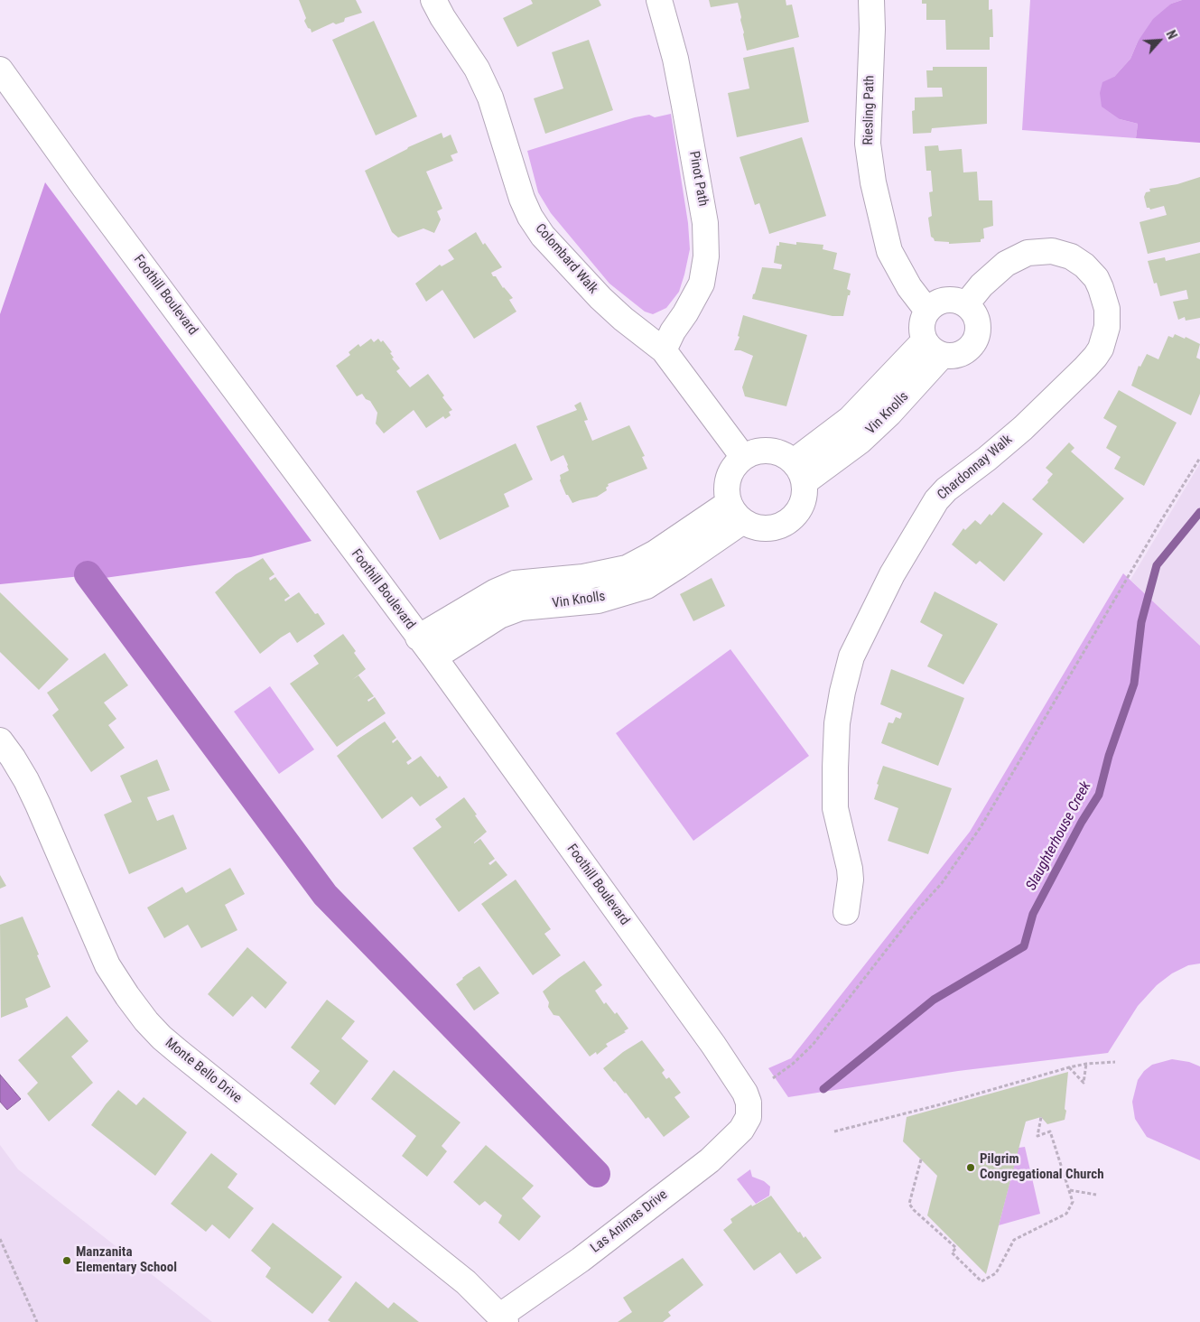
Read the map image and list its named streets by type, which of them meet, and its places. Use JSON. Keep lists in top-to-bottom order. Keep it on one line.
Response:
{"streets":{"street":["Riesling Path","Pinot Path","Colombard Walk","Foothill Boulevard","Vin Knolls","Chardonnay Walk","Monte Bello Drive","Las Animas Drive"]},"crossings":[["Riesling Path","Vin Knolls"],["Riesling Path","Chardonnay Walk"],["Pinot Path","Colombard Walk"],["Colombard Walk","Vin Knolls"],["Foothill Boulevard","Vin Knolls"],["Foothill Boulevard","Las Animas Drive"],["Vin Knolls","Chardonnay Walk"],["Monte Bello Drive","Las Animas Drive"]],"water":["Slaughterhouse Creek"],"places":["Pilgrim Congregational Church","Manzanita Elementary School"],"north":"top right"}
